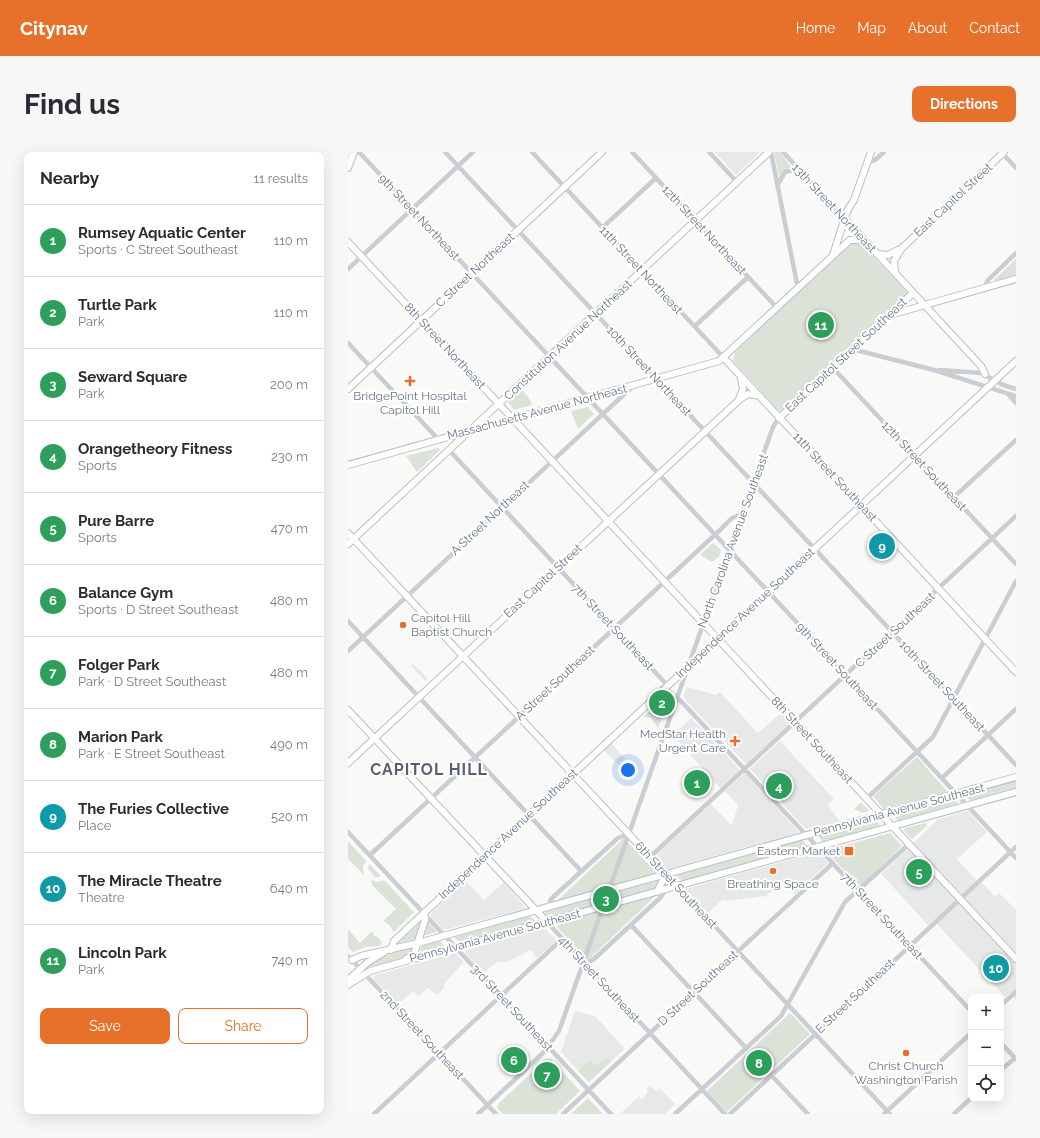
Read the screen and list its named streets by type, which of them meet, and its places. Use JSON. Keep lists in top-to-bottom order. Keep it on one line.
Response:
{"streets":{"main road":["East Capitol Street","13th Street Northeast","C Street Northeast","11th Street Northeast","Constitution Avenue Northeast","8th Street Northeast","East Capitol Street Southeast","Massachusetts Avenue Northeast","11th Street Southeast","Independence Avenue Southeast","8th Street Southeast","Pennsylvania Avenue Southeast","6th Street Southeast","4th Street Southeast"],"street":["9th Street Northeast","12th Street Northeast","10th Street Northeast","12th Street Southeast","A Street Northeast","North Carolina Avenue Southeast","7th Street Southeast","C Street Southeast","9th Street Southeast","A Street Southeast","10th Street Southeast","D Street Southeast","E Street Southeast","3rd Street Southeast","2nd Street Southeast"]},"crossings":[["East Capitol Street","9th Street Northeast"],["East Capitol Street","8th Street Northeast"],["East Capitol Street","10th Street Northeast"],["East Capitol Street","7th Street Southeast"],["East Capitol Street","9th Street Southeast"],["East Capitol Street","10th Street Southeast"],["East Capitol Street","8th Street Southeast"],["East Capitol Street","6th Street Southeast"],["East Capitol Street","4th Street Southeast"],["13th Street Northeast","East Capitol Street Southeast"],["9th Street Northeast","C Street Northeast"],["9th Street Northeast","Constitution Avenue Northeast"],["9th Street Northeast","Massachusetts Avenue Northeast"],["9th Street Northeast","A Street Northeast"],["9th Street Northeast","9th Street Southeast"],["12th Street Northeast","Constitution Avenue Northeast"],["C Street Northeast","11th Street Northeast"],["C Street Northeast","8th Street Northeast"],["C Street Northeast","10th Street Northeast"],["11th Street Northeast","Constitution Avenue Northeast"],["11th Street Northeast","Massachusetts Avenue Northeast"],["11th Street Northeast","11th Street Southeast"],["Constitution Avenue Northeast","8th Street Northeast"],["Constitution Avenue Northeast","10th Street Northeast"],["Constitution Avenue Northeast","Massachusetts Avenue Northeast"],["Constitution Avenue Northeast","7th Street Southeast"],["Constitution Avenue Northeast","6th Street Southeast"],["8th Street Northeast","Massachusetts Avenue Northeast"],["8th Street Northeast","A Street Northeast"],["8th Street Northeast","8th Street Southeast"],["East Capitol Street Southeast","12th Street Southeast"],["East Capitol Street Southeast","11th Street Southeast"],["East Capitol Street Southeast","North Carolina Avenue Southeast"],["10th Street Northeast","Massachusetts Avenue Northeast"],["10th Street Northeast","10th Street Southeast"],["Massachusetts Avenue Northeast","A Street Northeast"],["12th Street Southeast","Independence Avenue Southeast"],["12th Street Southeast","C Street Southeast"],["11th Street Southeast","North Carolina Avenue Southeast"],["11th Street Southeast","Independence Avenue Southeast"],["11th Street Southeast","C Street Southeast"],["A Street Northeast","7th Street Southeast"],["A Street Northeast","6th Street Southeast"],["North Carolina Avenue Southeast","Independence Avenue Southeast"],["North Carolina Avenue Southeast","7th Street Southeast"],["North Carolina Avenue Southeast","9th Street Southeast"],["North Carolina Avenue Southeast","A Street Southeast"],["North Carolina Avenue Southeast","10th Street Southeast"],["North Carolina Avenue Southeast","8th Street Southeast"],["North Carolina Avenue Southeast","Pennsylvania Avenue Southeast"],["North Carolina Avenue Southeast","6th Street Southeast"],["North Carolina Avenue Southeast","4th Street Southeast"],["North Carolina Avenue Southeast","3rd Street Southeast"],["Independence Avenue Southeast","7th Street Southeast"],["Independence Avenue Southeast","9th Street Southeast"],["Independence Avenue Southeast","10th Street Southeast"],["Independence Avenue Southeast","8th Street Southeast"],["Independence Avenue Southeast","Pennsylvania Avenue Southeast"],["Independence Avenue Southeast","6th Street Southeast"],["Independence Avenue Southeast","4th Street Southeast"],["Independence Avenue Southeast","3rd Street Southeast"],["Independence Avenue Southeast","2nd Street Southeast"],["7th Street Southeast","C Street Southeast"],["7th Street Southeast","A Street Southeast"],["7th Street Southeast","Pennsylvania Avenue Southeast"],["7th Street Southeast","D Street Southeast"],["7th Street Southeast","E Street Southeast"],["C Street Southeast","9th Street Southeast"],["C Street Southeast","10th Street Southeast"],["C Street Southeast","8th Street Southeast"],["C Street Southeast","6th Street Southeast"],["9th Street Southeast","A Street Southeast"],["9th Street Southeast","Pennsylvania Avenue Southeast"],["9th Street Southeast","E Street Southeast"],["A Street Southeast","8th Street Southeast"],["A Street Southeast","6th Street Southeast"],["A Street Southeast","4th Street Southeast"],["A Street Southeast","3rd Street Southeast"],["8th Street Southeast","Pennsylvania Avenue Southeast"],["8th Street Southeast","E Street Southeast"],["Pennsylvania Avenue Southeast","6th Street Southeast"],["Pennsylvania Avenue Southeast","4th Street Southeast"],["Pennsylvania Avenue Southeast","3rd Street Southeast"],["Pennsylvania Avenue Southeast","2nd Street Southeast"],["6th Street Southeast","D Street Southeast"],["6th Street Southeast","E Street Southeast"],["4th Street Southeast","D Street Southeast"],["D Street Southeast","3rd Street Southeast"]],"districts":["CAPITOL HILL"],"places":{"health":["BridgePoint Hospital Capitol Hill","MedStar Health Urgent Care"],"other":["Capitol Hill Baptist Church","Breathing Space","Christ Church Washington Parish"],"transit":["Eastern Market"]},"page":{"header":"Citynav","nav":["Home","Map","About","Contact"],"buttons":["Directions",["Save","Share"]],"title":"Find us","heading":["Nearby","11 results"],"list":[{"mark":"1","name":"Rumsey Aquatic Center","note":"Sports · C Street Southeast","value":"110 m"},{"mark":"2","name":"Turtle Park","note":"Park","value":"110 m"},{"mark":"3","name":"Seward Square","note":"Park","value":"200 m"},{"mark":"4","name":"Orangetheory Fitness","note":"Sports","value":"230 m"},{"mark":"5","name":"Pure Barre","note":"Sports","value":"470 m"},{"mark":"6","name":"Balance Gym","note":"Sports · D Street Southeast","value":"480 m"},{"mark":"7","name":"Folger Park","note":"Park · D Street Southeast","value":"480 m"},{"mark":"8","name":"Marion Park","note":"Park · E Street Southeast","value":"490 m"},{"mark":"9","name":"The Furies Collective","note":"Place","value":"520 m"},{"mark":"10","name":"The Miracle Theatre","note":"Theatre","value":"640 m"},{"mark":"11","name":"Lincoln Park","note":"Park","value":"740 m"}],"pins":["11","9","2","1","4","5","3","10","6","8","7"],"map_buttons":["+","−"]}}
